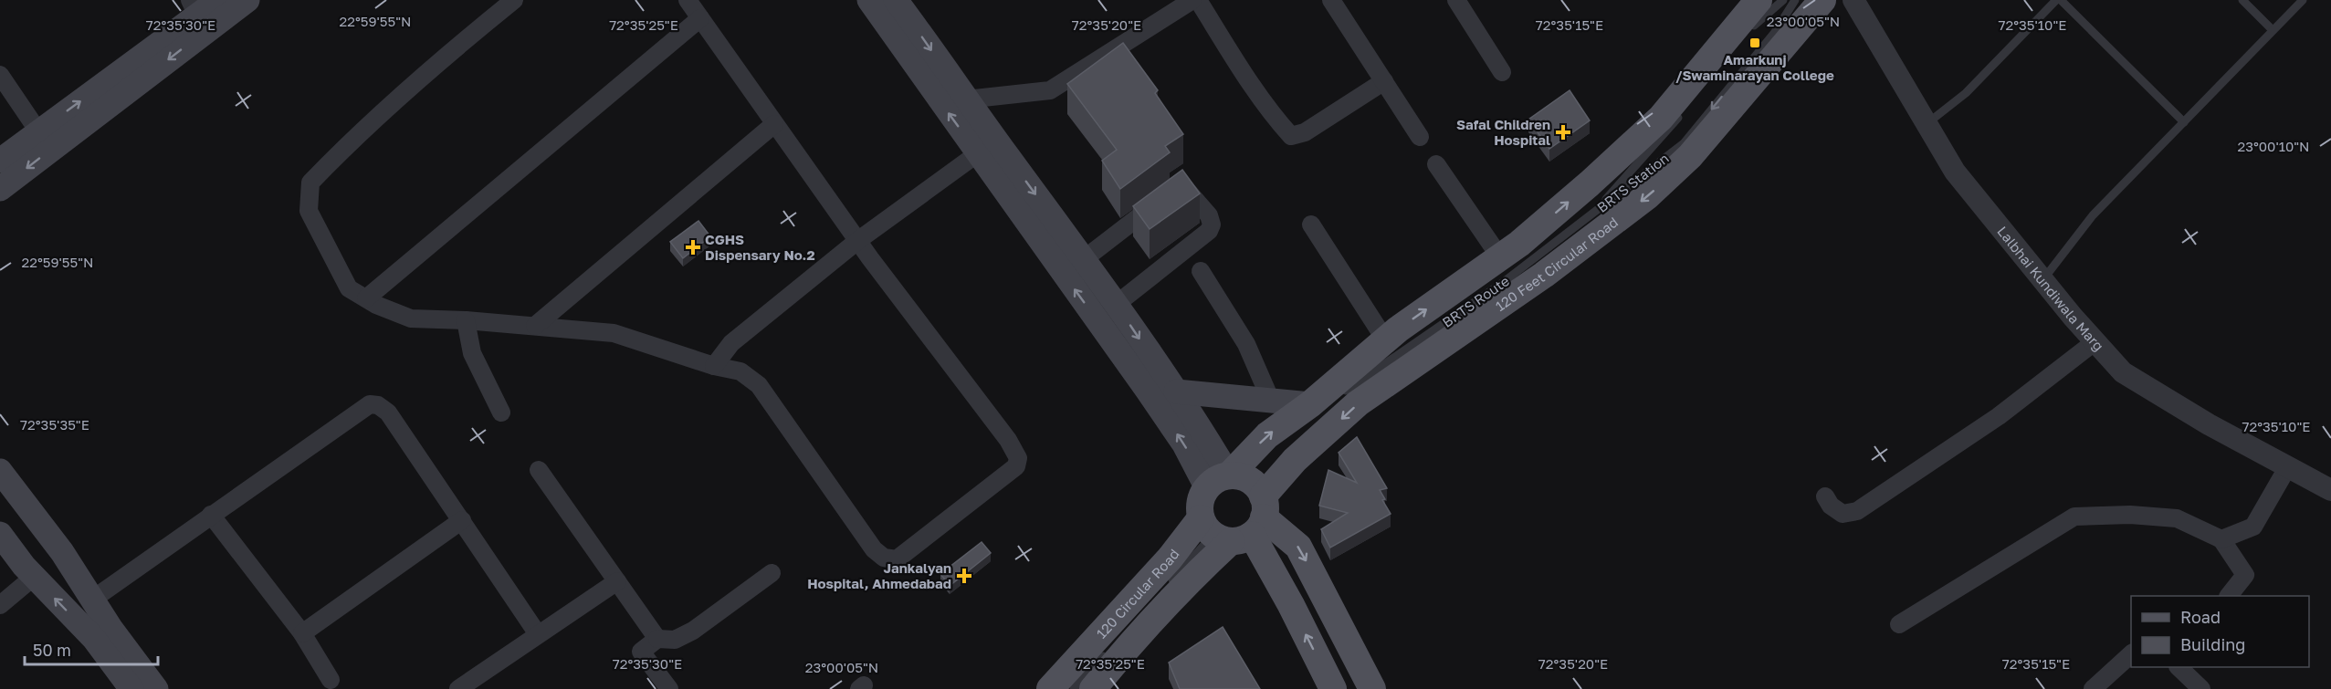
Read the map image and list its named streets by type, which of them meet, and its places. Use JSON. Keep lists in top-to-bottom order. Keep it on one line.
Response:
{"streets":{"main road":["120 Feet Circular Road","120 Circular Road"],"street":["Lalbhai Kundiwala Marg"],"lane":["BRTS Station","BRTS Route"]},"crossings":[["BRTS Station","BRTS Route"],["120 Feet Circular Road","120 Circular Road"]],"places":{"transit":["Amarkunj /Swaminarayan College"],"health":["Safal Children Hospital","CGHS Dispensary No.2","Jankalyan Hospital, Ahmedabad"]},"legend":["Road","Building"],"scale_bar":"50 m","coordinates":["23°00'05\"N","22°59'55\"N","72°35'20\"E","72°35'10\"E","72°35'30\"E","72°35'25\"E","72°35'15\"E","23°00'10\"N","72°35'35\"E"]}
